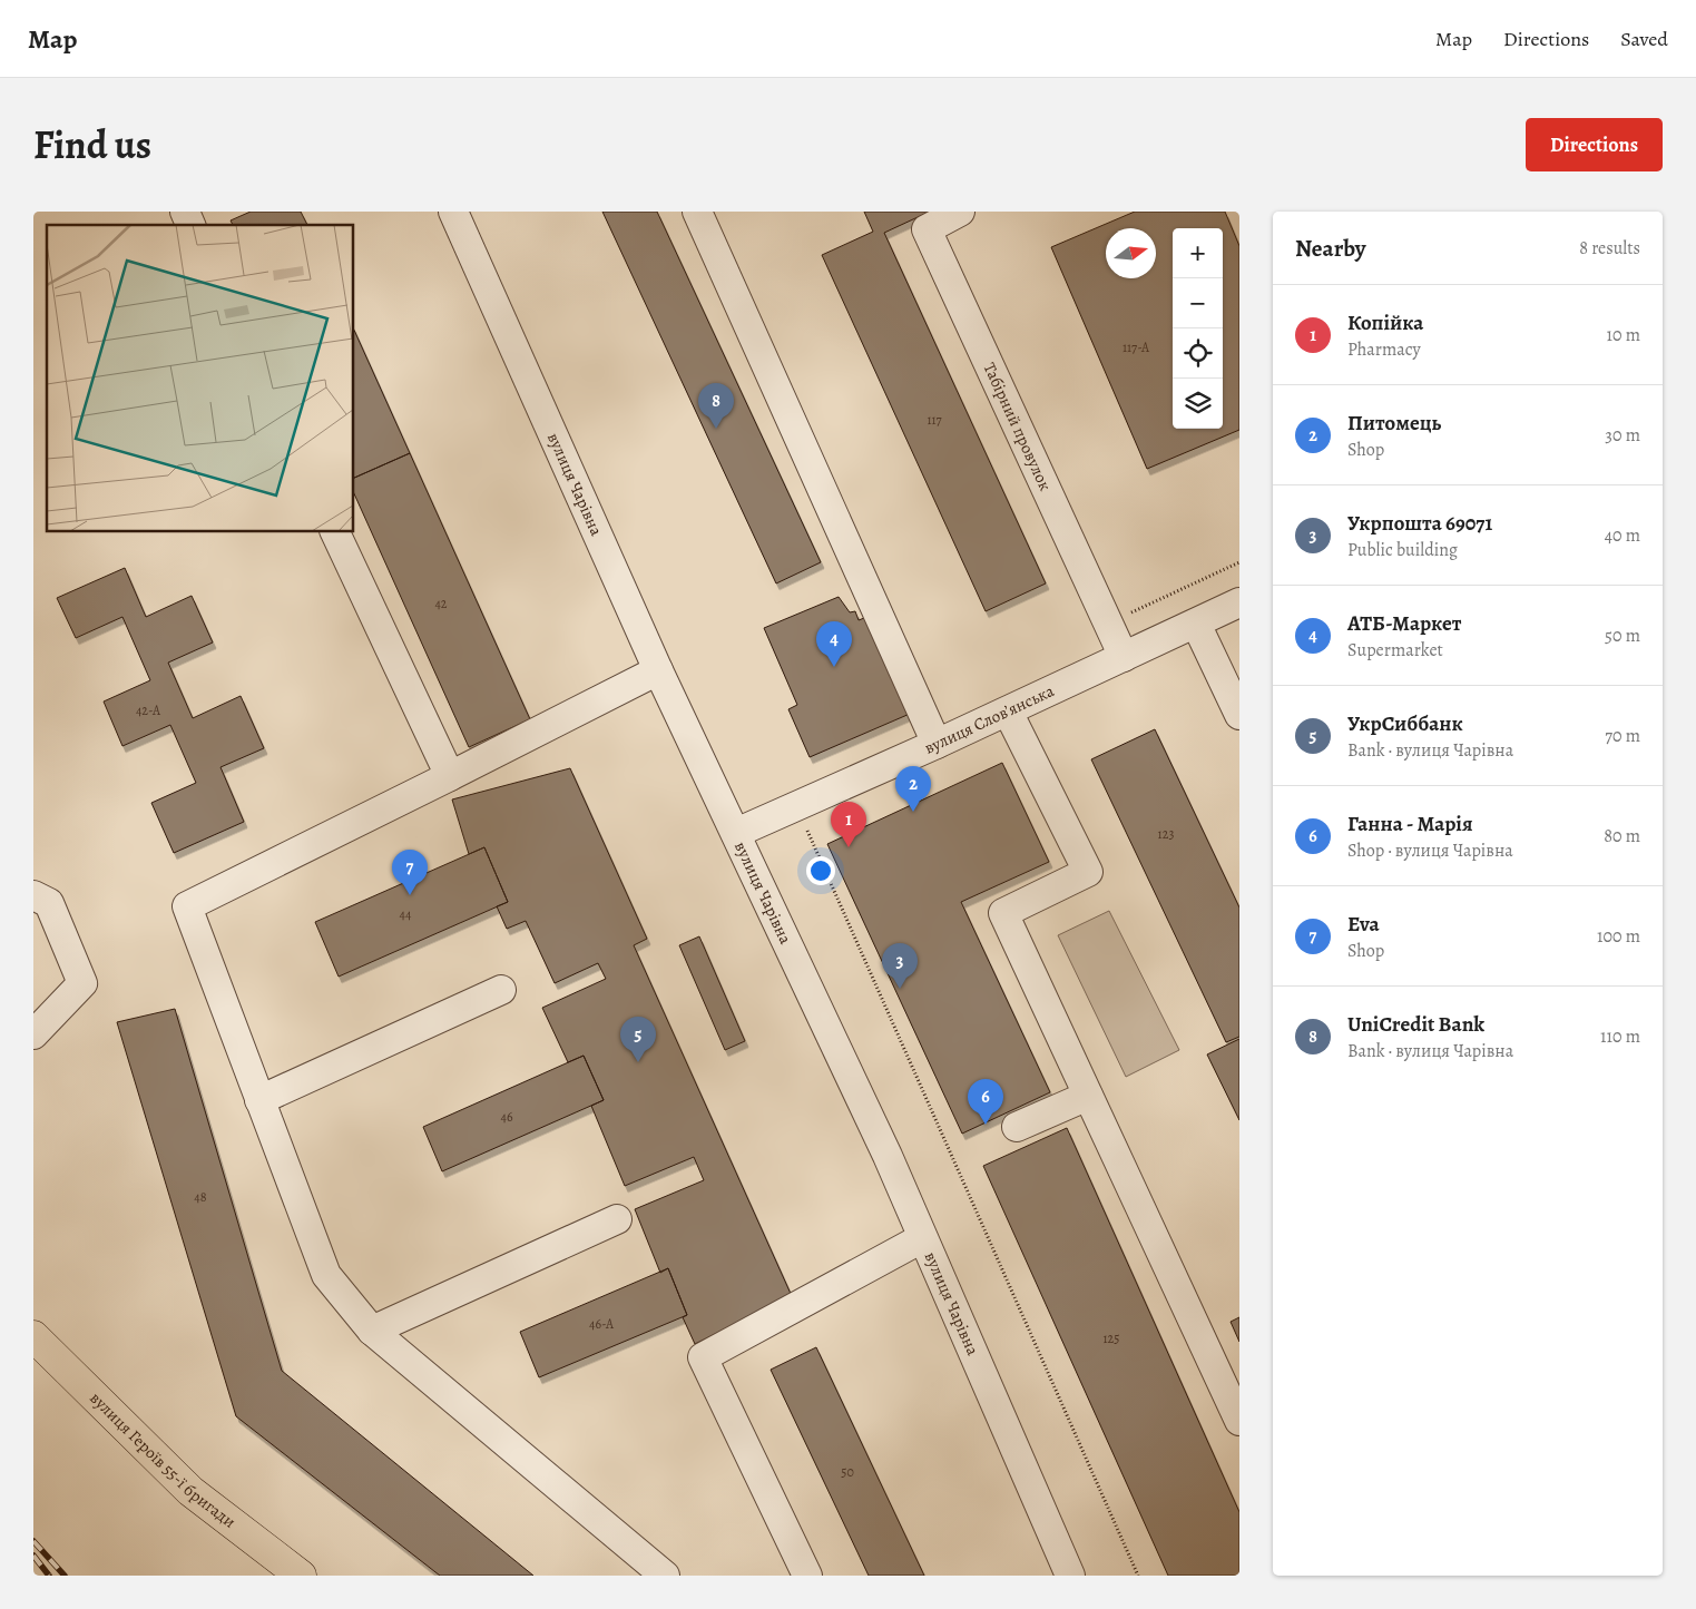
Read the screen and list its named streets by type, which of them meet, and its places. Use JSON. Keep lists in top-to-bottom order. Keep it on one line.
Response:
{"streets":{"main road":["вулиця Героїв 55-ї бригади"],"street":["Табірний провулок","вулиця Чарівна","вулиця Слов’янська"]},"crossings":[["Табірний провулок","вулиця Слов’янська"],["вулиця Чарівна","вулиця Слов’янська"]],"house_numbers":["117-А","117","42","42-А","123","44","46","48","46-А","125","50"],"north":"right","page":{"header":"Map","nav":["Map","Directions","Saved"],"title":"Find us","buttons":"Directions","heading":["Nearby","8 results"],"map_buttons":["+","−"],"list":[{"mark":"1","name":"Копійка","note":"Pharmacy","value":"10 m"},{"mark":"2","name":"Питомець","note":"Shop","value":"30 m"},{"mark":"3","name":"Укрпошта 69071","note":"Public building","value":"40 m"},{"mark":"4","name":"АТБ-Маркет","note":"Supermarket","value":"50 m"},{"mark":"5","name":"УкрСиббанк","note":"Bank · вулиця Чарівна","value":"70 m"},{"mark":"6","name":"Ганна - Марія","note":"Shop · вулиця Чарівна","value":"80 m"},{"mark":"7","name":"Eva","note":"Shop","value":"100 m"},{"mark":"8","name":"UniCredit Bank","note":"Bank · вулиця Чарівна","value":"110 m"}],"pins":["8","4","2","1","7","3","5","6"]}}
